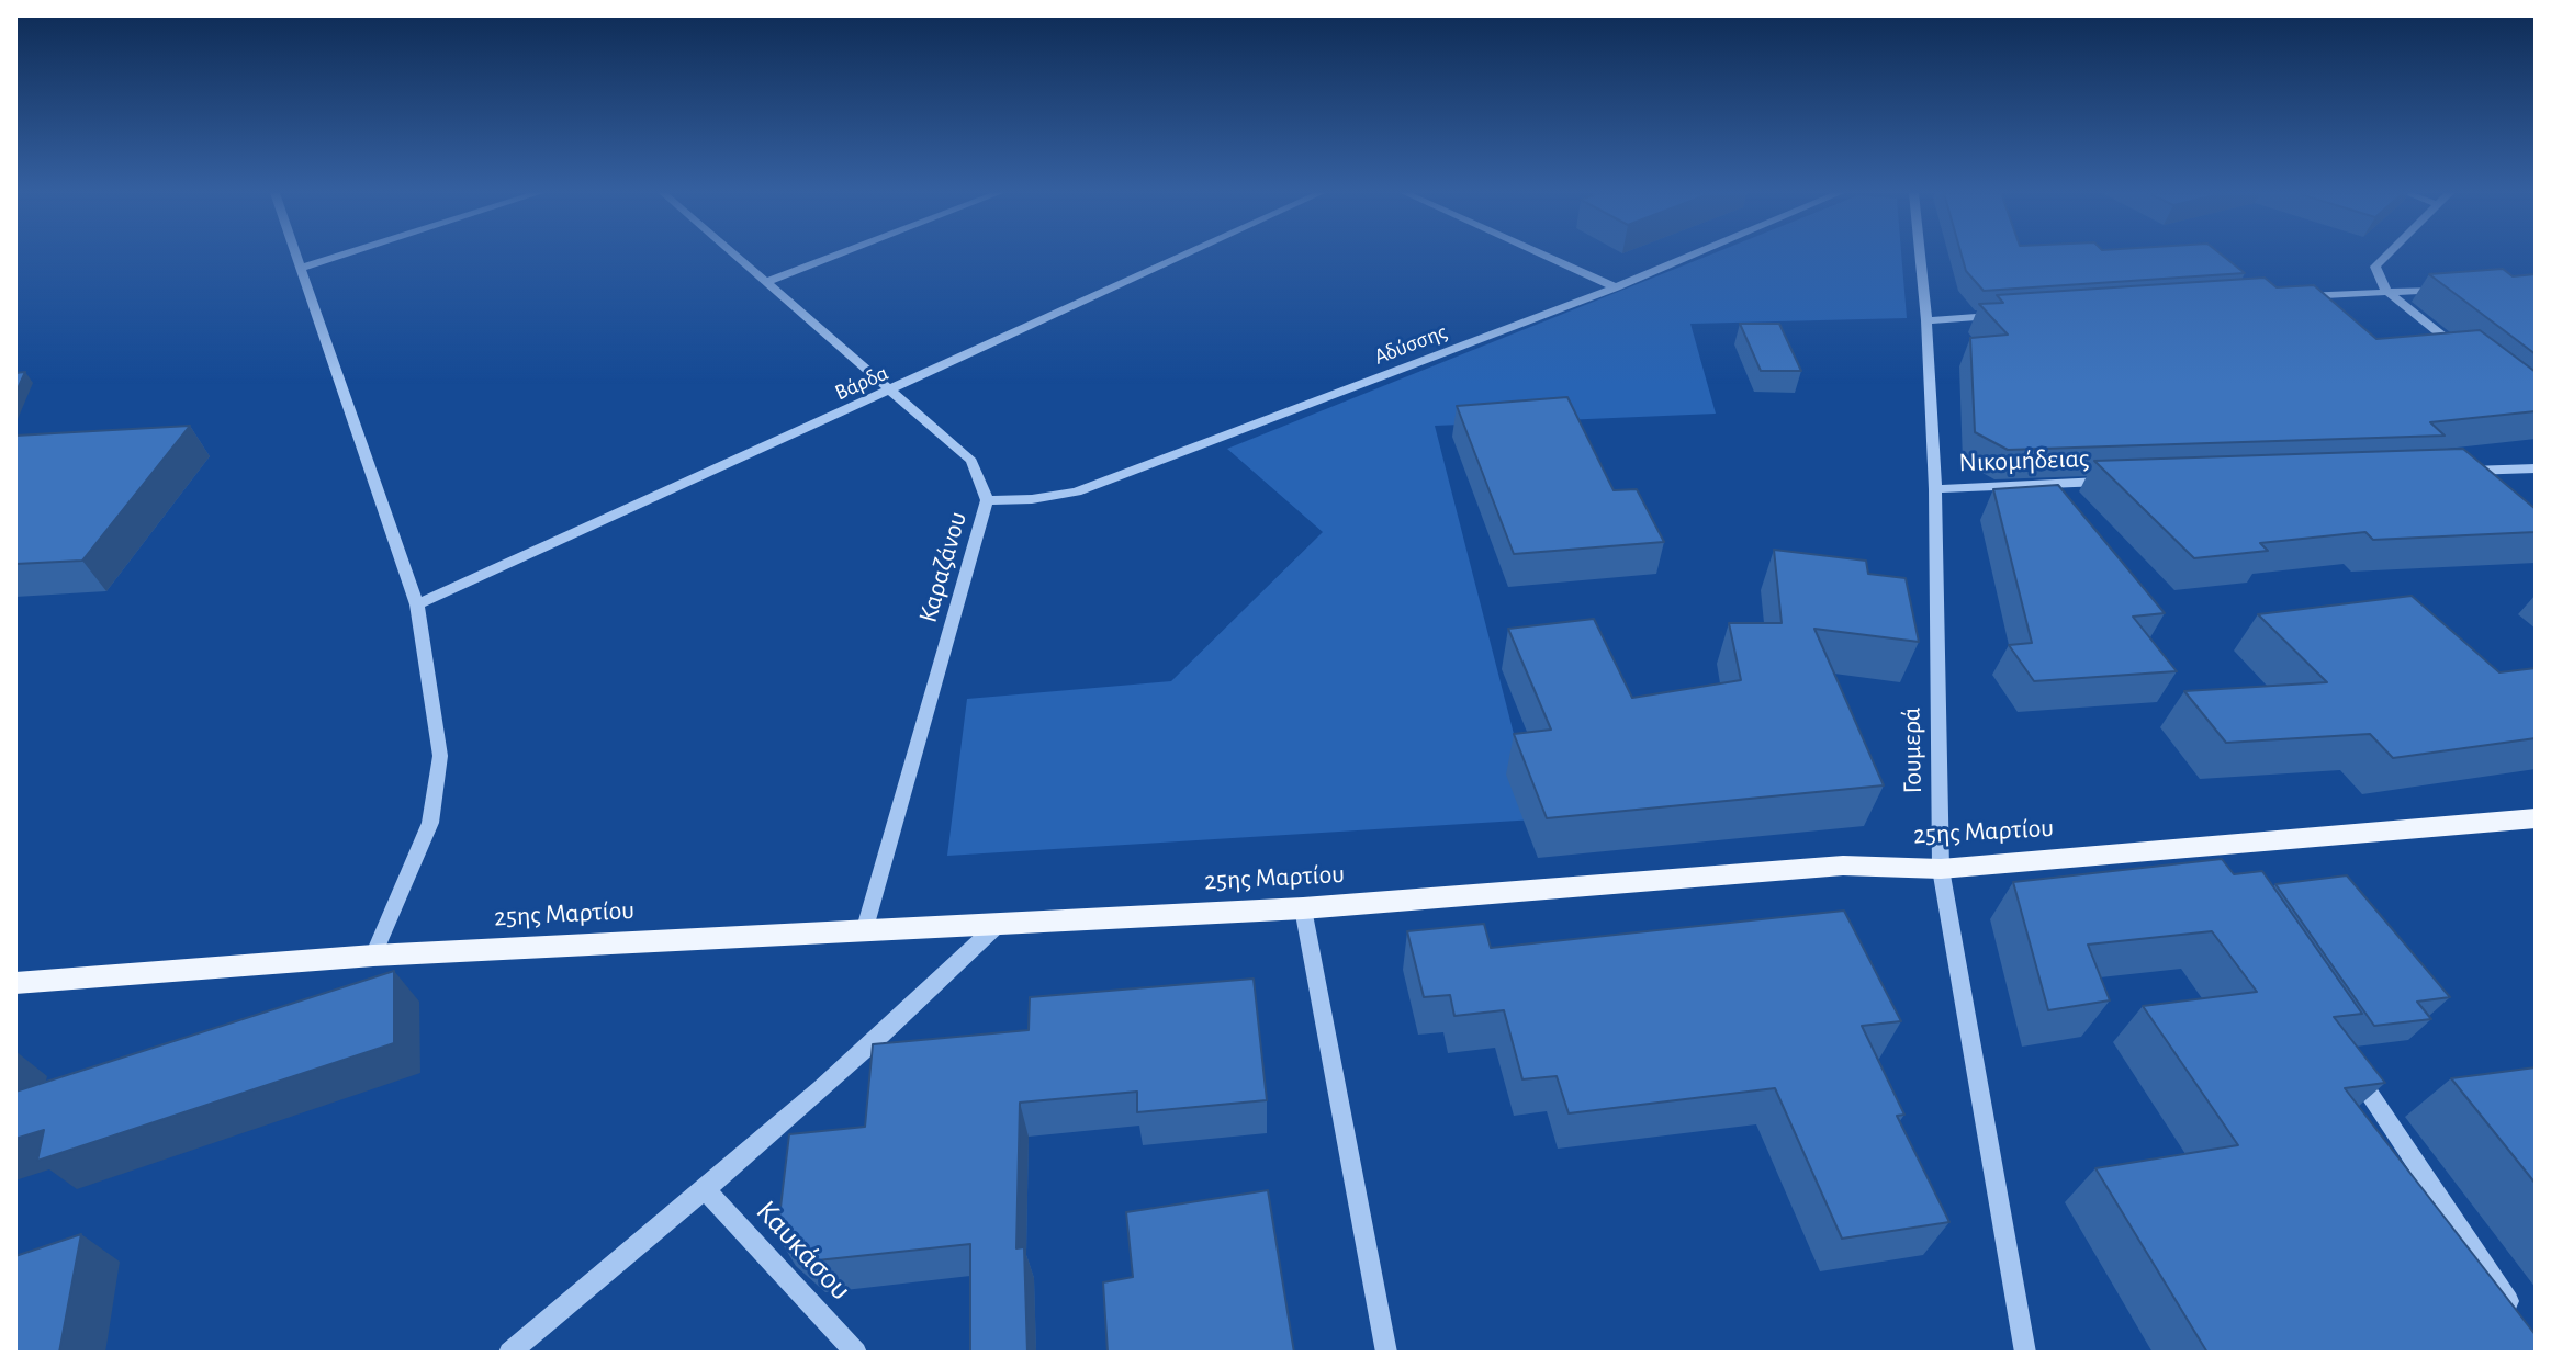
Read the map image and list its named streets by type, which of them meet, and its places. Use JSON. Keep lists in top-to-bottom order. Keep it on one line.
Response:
{"streets":{"main road":["25ης Μαρτίου"],"street":["Αδύσσης","Βάρδα","Νικομήδειας","Καραζάνου","Γουμερά","Καυκάσου"]},"crossings":[["Αδύσσης","Καραζάνου"],["Βάρδα","Καραζάνου"],["Νικομήδειας","Γουμερά"],["Καραζάνου","25ης Μαρτίου"],["Γουμερά","25ης Μαρτίου"]]}
